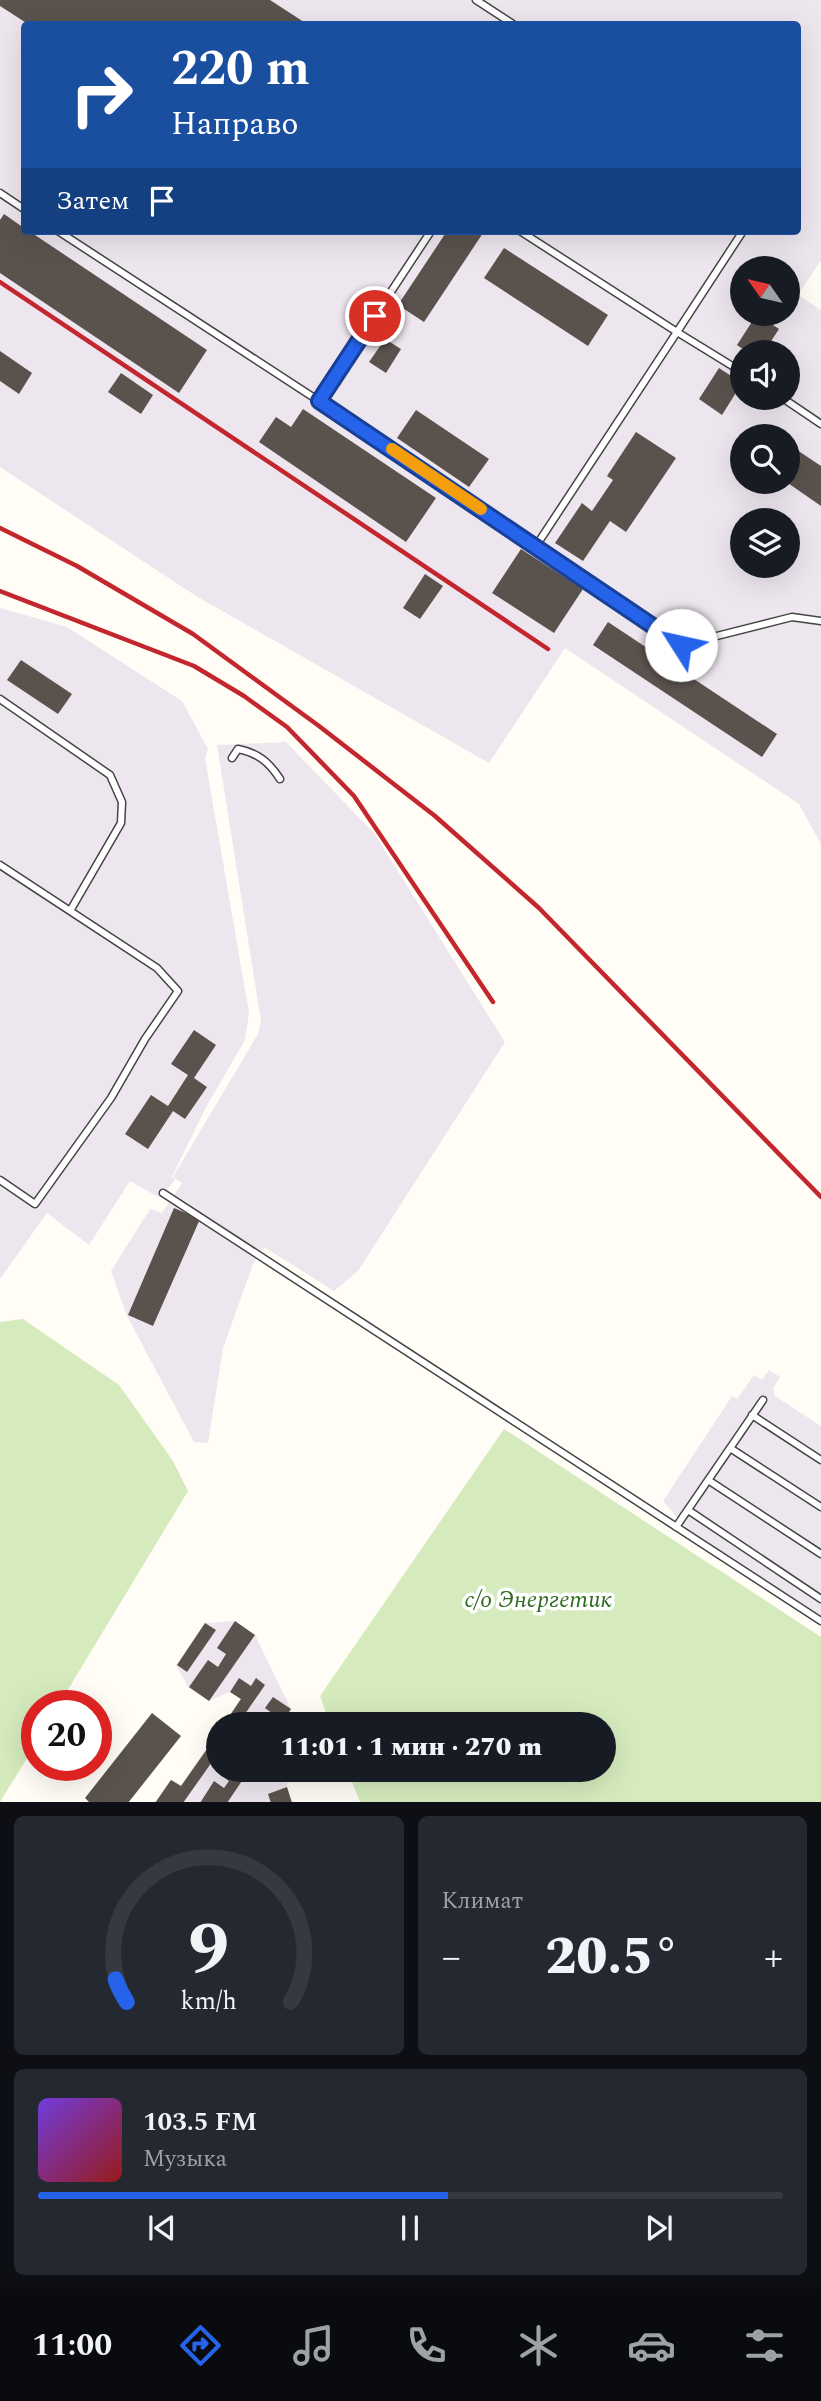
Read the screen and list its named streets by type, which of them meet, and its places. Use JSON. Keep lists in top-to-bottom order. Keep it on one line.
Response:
{"parks":["с/о Энергетик"],"north":"top left","page":{"turn":["220 m","Направо"],"then":"Затем","limit":"20","trip":"11:01 · 1 мин · 270 m","tile":"Климат","heat":["−","20.5°","+"],"song":["103.5 FM","Музыка"],"tabs":"11:00","gauge":["9","km/h"]}}
